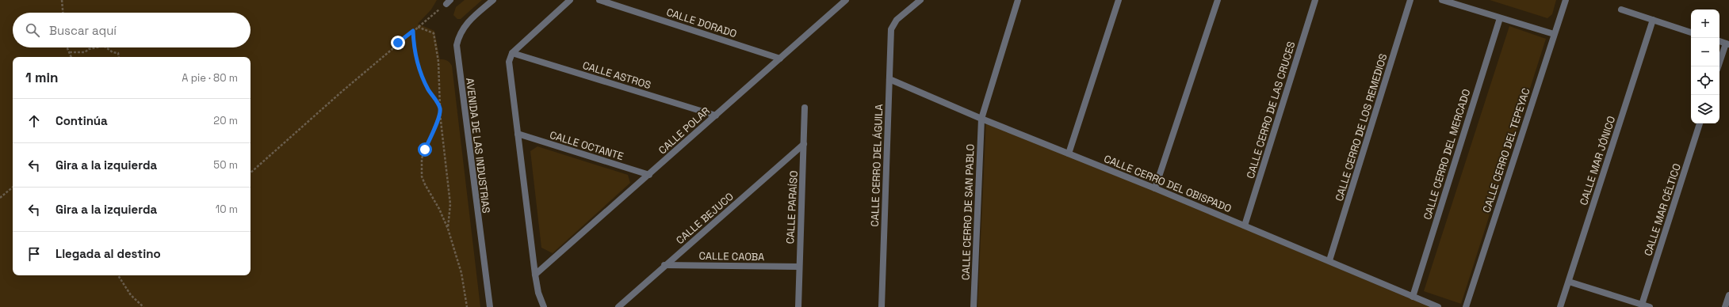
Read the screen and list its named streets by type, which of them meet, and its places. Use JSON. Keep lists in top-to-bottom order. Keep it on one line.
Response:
{"streets":{"street":["CALLE DORADO","CALLE ASTROS","CALLE CERRO DE LAS CRUCES","CALLE CERRO DE LOS REMEDIOS","CALLE POLAR","AVENIDA DE LAS INDUSTRIAS","CALLE OCTANTE","CALLE CERRO DEL TEPEYAC","CALLE CERRO DEL MERCADO","CALLE MAR JÓNICO","CALLE CERRO DEL ÁGUILA","CALLE CERRO DEL OBISPADO","CALLE PARAÍSO","CALLE MAR CÉLTICO","CALLE CERRO DE SAN PABLO","CALLE BEJUCO","CALLE CAOBA"]},"crossings":[["CALLE DORADO","CALLE POLAR"],["CALLE ASTROS","CALLE POLAR"],["CALLE CERRO DE LAS CRUCES","CALLE CERRO DEL OBISPADO"],["CALLE CERRO DE LOS REMEDIOS","CALLE CERRO DEL OBISPADO"],["CALLE POLAR","CALLE OCTANTE"],["CALLE CERRO DEL MERCADO","CALLE CERRO DEL OBISPADO"],["CALLE CERRO DEL ÁGUILA","CALLE CERRO DEL OBISPADO"],["CALLE CERRO DEL OBISPADO","CALLE CERRO DE SAN PABLO"],["CALLE PARAÍSO","CALLE BEJUCO"],["CALLE PARAÍSO","CALLE CAOBA"],["CALLE BEJUCO","CALLE CAOBA"]],"page":{"map_buttons":["+","−"],"search":"Buscar aquí","heading":["1 min","A pie · 80 m"],"list":[["Continúa","20 m"],["Gira a la izquierda","50 m"],["Gira a la izquierda","10 m"],"Llegada al destino"]}}
